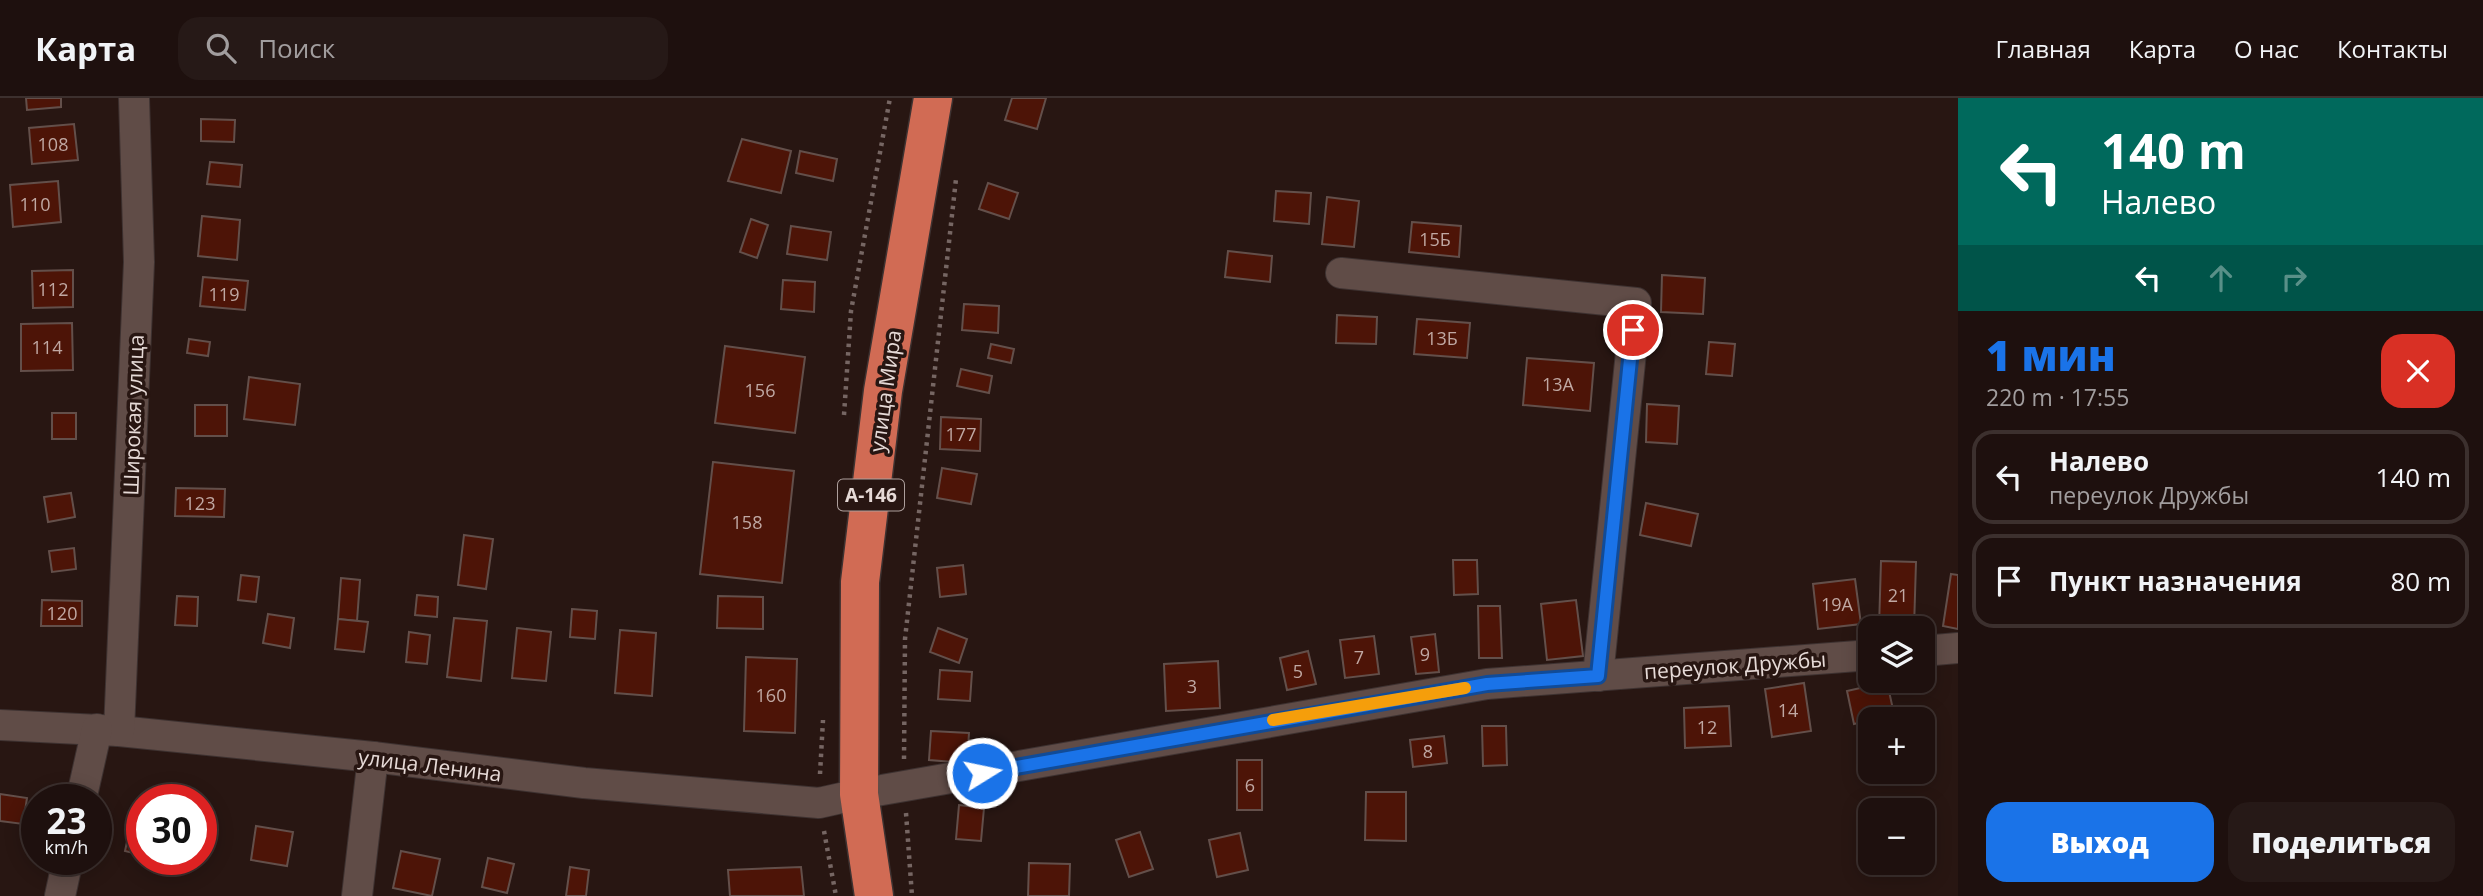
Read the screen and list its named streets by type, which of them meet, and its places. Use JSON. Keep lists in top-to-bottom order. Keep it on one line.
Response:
{"streets":{"highway":["улица Мира","А-146"],"street":["Широкая улица","переулок Дружбы","улица Ленина"]},"crossings":[["улица Мира","переулок Дружбы"],["улица Мира","улица Ленина"],["Широкая улица","улица Ленина"],["переулок Дружбы","улица Ленина"]],"house_numbers":["108","110","15Б","112","119","13Б","114","13А","156","177","123","158","21","19А","120","9","7","5","3","160","14","12","8","6"],"page":{"header":"Карта","search":"Поиск","nav":["Главная","Карта","О нас","Контакты"],"turn":["140 m","Налево"],"heading":["1 мин","220 m · 17:55"],"list":[{"name":"Налево","note":"переулок Дружбы","value":"140 m"},{"name":"Пункт назначения","value":"80 m"}],"map_buttons":["+","−"],"speed":"23 km/h","limit":"30","buttons":["Выход","Поделиться"]}}
